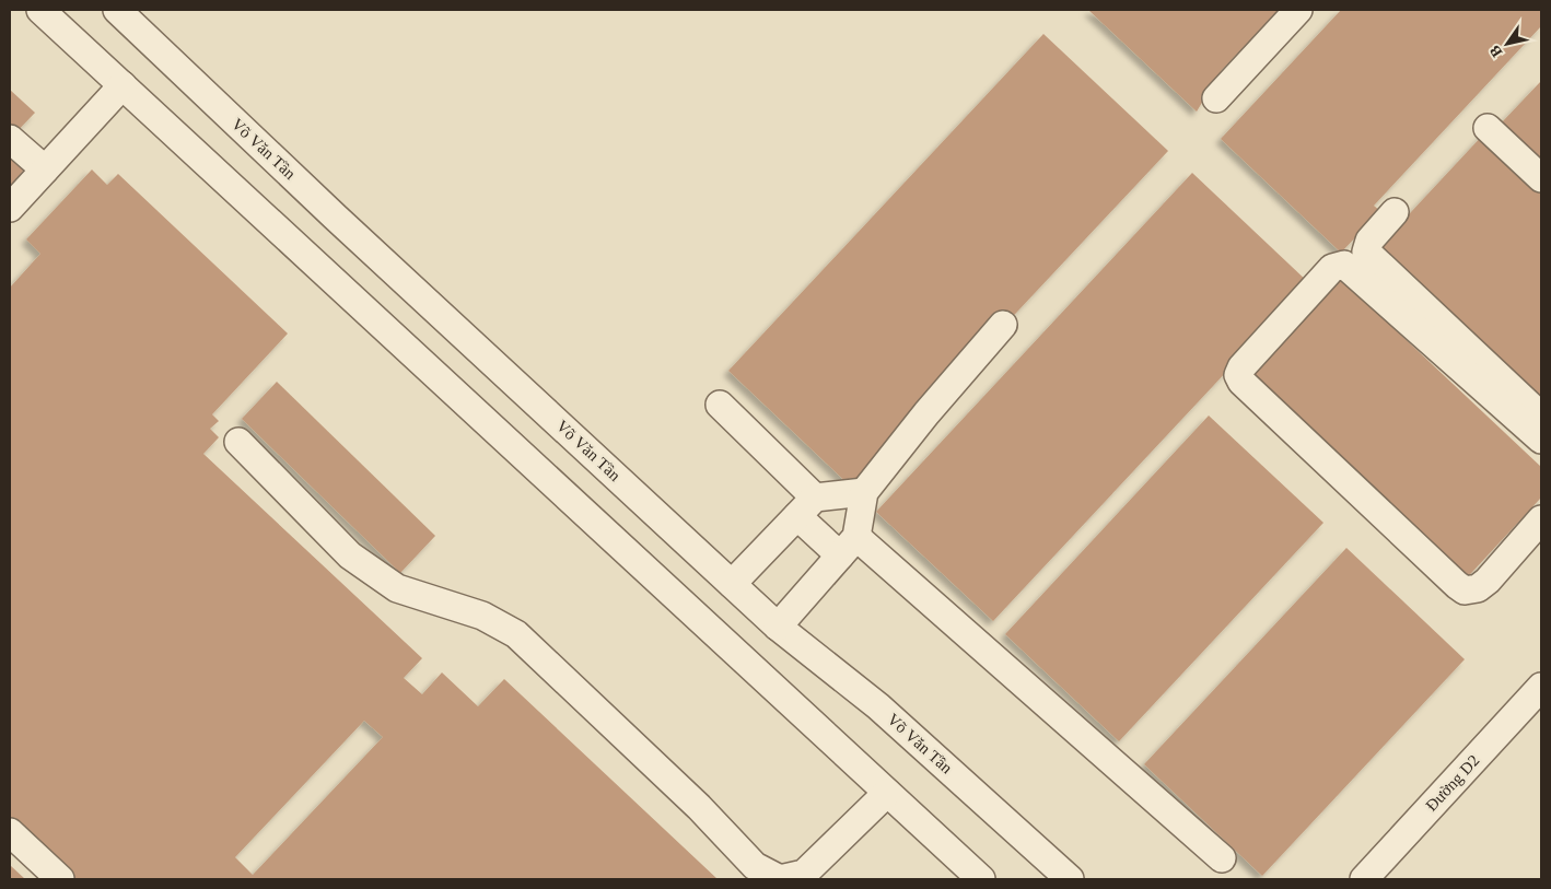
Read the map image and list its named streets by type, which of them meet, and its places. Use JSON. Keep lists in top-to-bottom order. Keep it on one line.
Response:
{"streets":{"street":["Võ Văn Tần","Đường D2"]},"north":"bottom left"}
